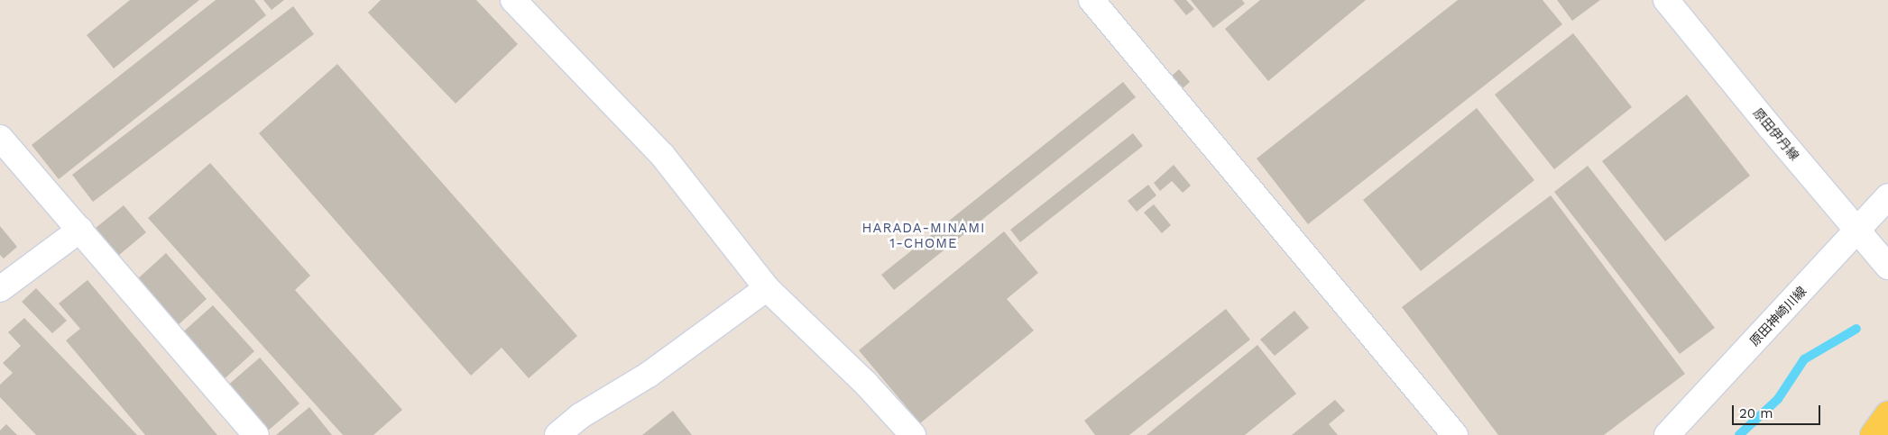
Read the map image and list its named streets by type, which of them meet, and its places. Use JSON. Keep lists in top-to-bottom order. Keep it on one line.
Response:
{"streets":{"street":["原田伊丹線","原田神崎川線"]},"crossings":[["原田伊丹線","原田神崎川線"]],"districts":["HARADA-MINAMI 1-CHOME"],"scale_bar":"20 m"}
